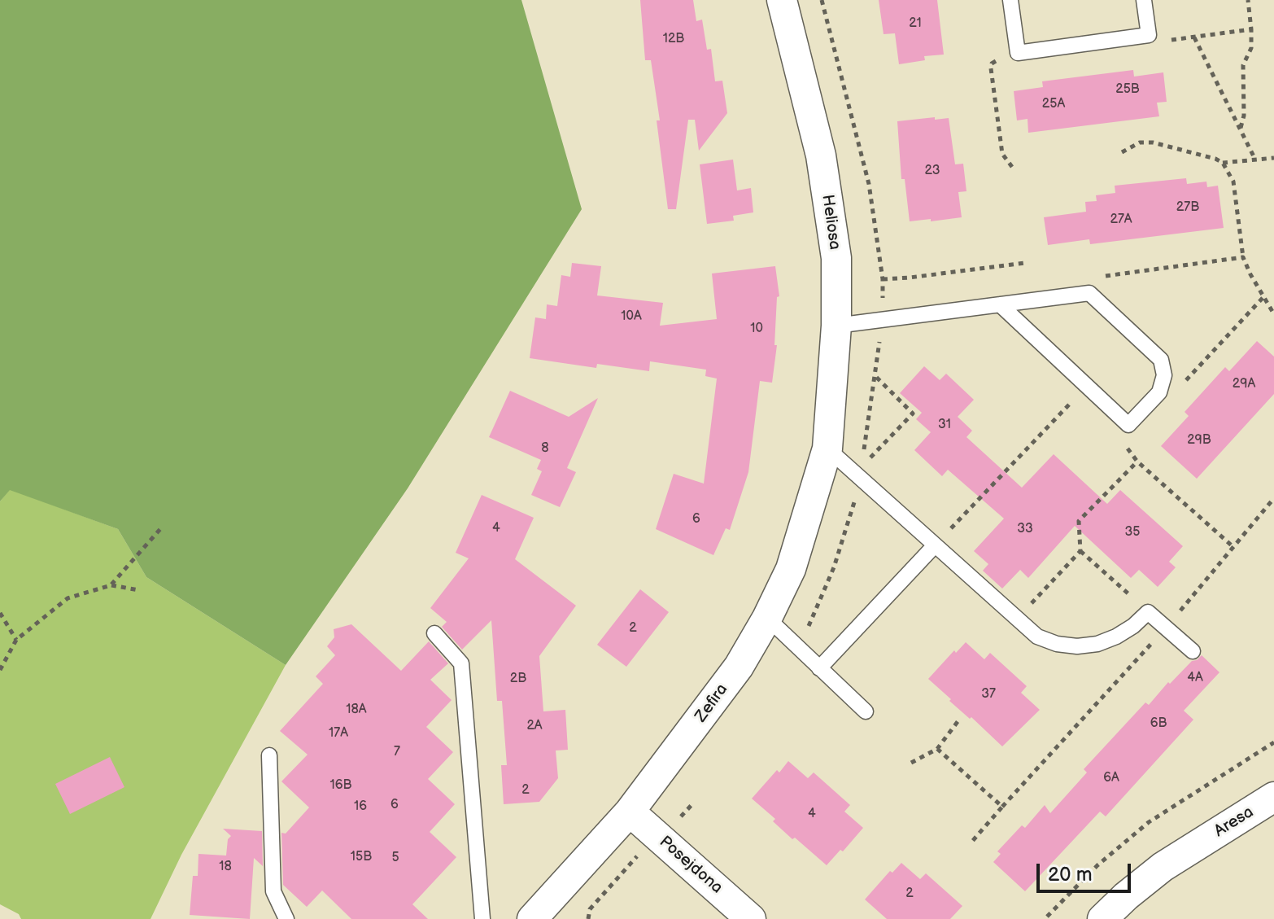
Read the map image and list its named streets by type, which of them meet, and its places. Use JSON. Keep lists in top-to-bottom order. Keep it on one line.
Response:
{"streets":{"street":["Heliosa","Zefira","Aresa","Posejdona"]},"crossings":[["Heliosa","Zefira"],["Zefira","Posejdona"]],"house_numbers":["21","12B","25B","25A","23","27B","27A","10A","10","29A","31","29B","8","6","4","33","35","2","4A","2B","37","18A","6B","2A","17A","7","6A","16B","2","6","16","4","15B","5","18","2"],"scale_bar":"20 m"}
